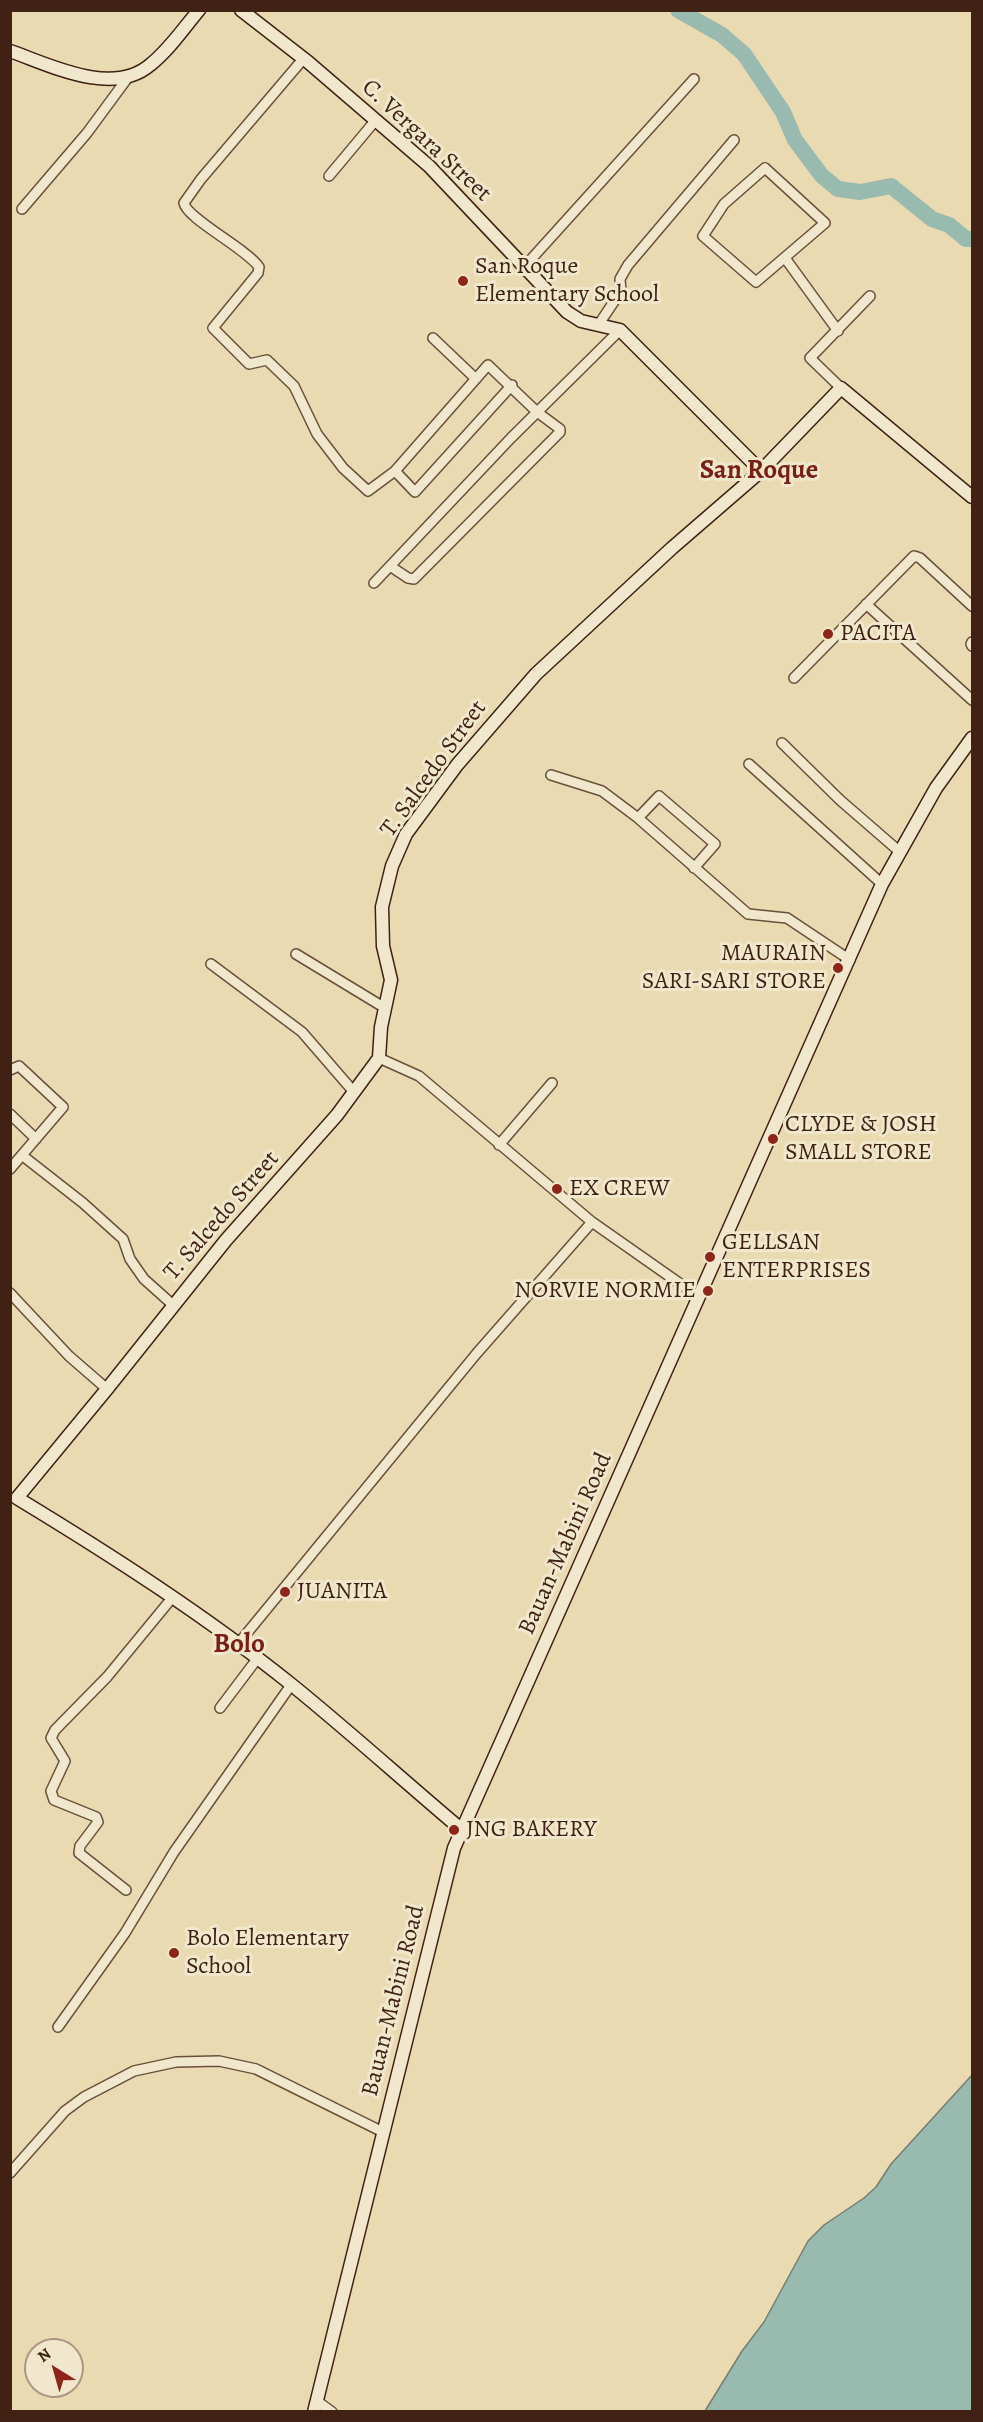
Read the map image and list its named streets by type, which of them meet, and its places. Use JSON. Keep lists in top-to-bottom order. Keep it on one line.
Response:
{"streets":{"street":["C. Vergara Street","T. Salcedo Street","Bauan-Mabini Road"]},"crossings":[["C. Vergara Street","T. Salcedo Street"]],"districts":["San Roque","Bolo"],"places":["San Roque Elementary School","PACITA","MAURAIN SARI-SARI STORE","CLYDE & JOSH SMALL STORE","EX CREW","GELLSAN ENTERPRISES","NORVIE NORMIE","JUANITA","JNG BAKERY","Bolo Elementary School"],"north":"top left"}
